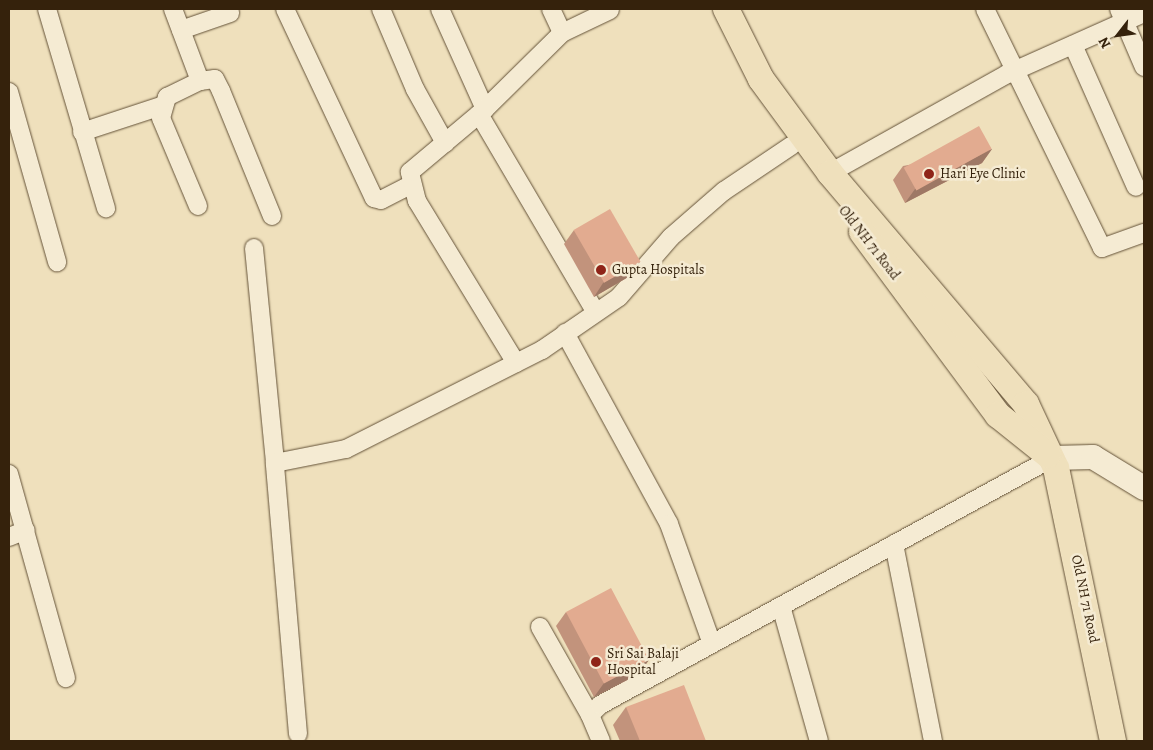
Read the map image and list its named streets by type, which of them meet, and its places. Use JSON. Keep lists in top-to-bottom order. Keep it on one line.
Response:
{"streets":{"main road":["Old NH 71 Road"]},"places":["Hari Eye Clinic","Gupta Hospitals","Sri Sai Balaji Hospital"],"north":"bottom left"}
